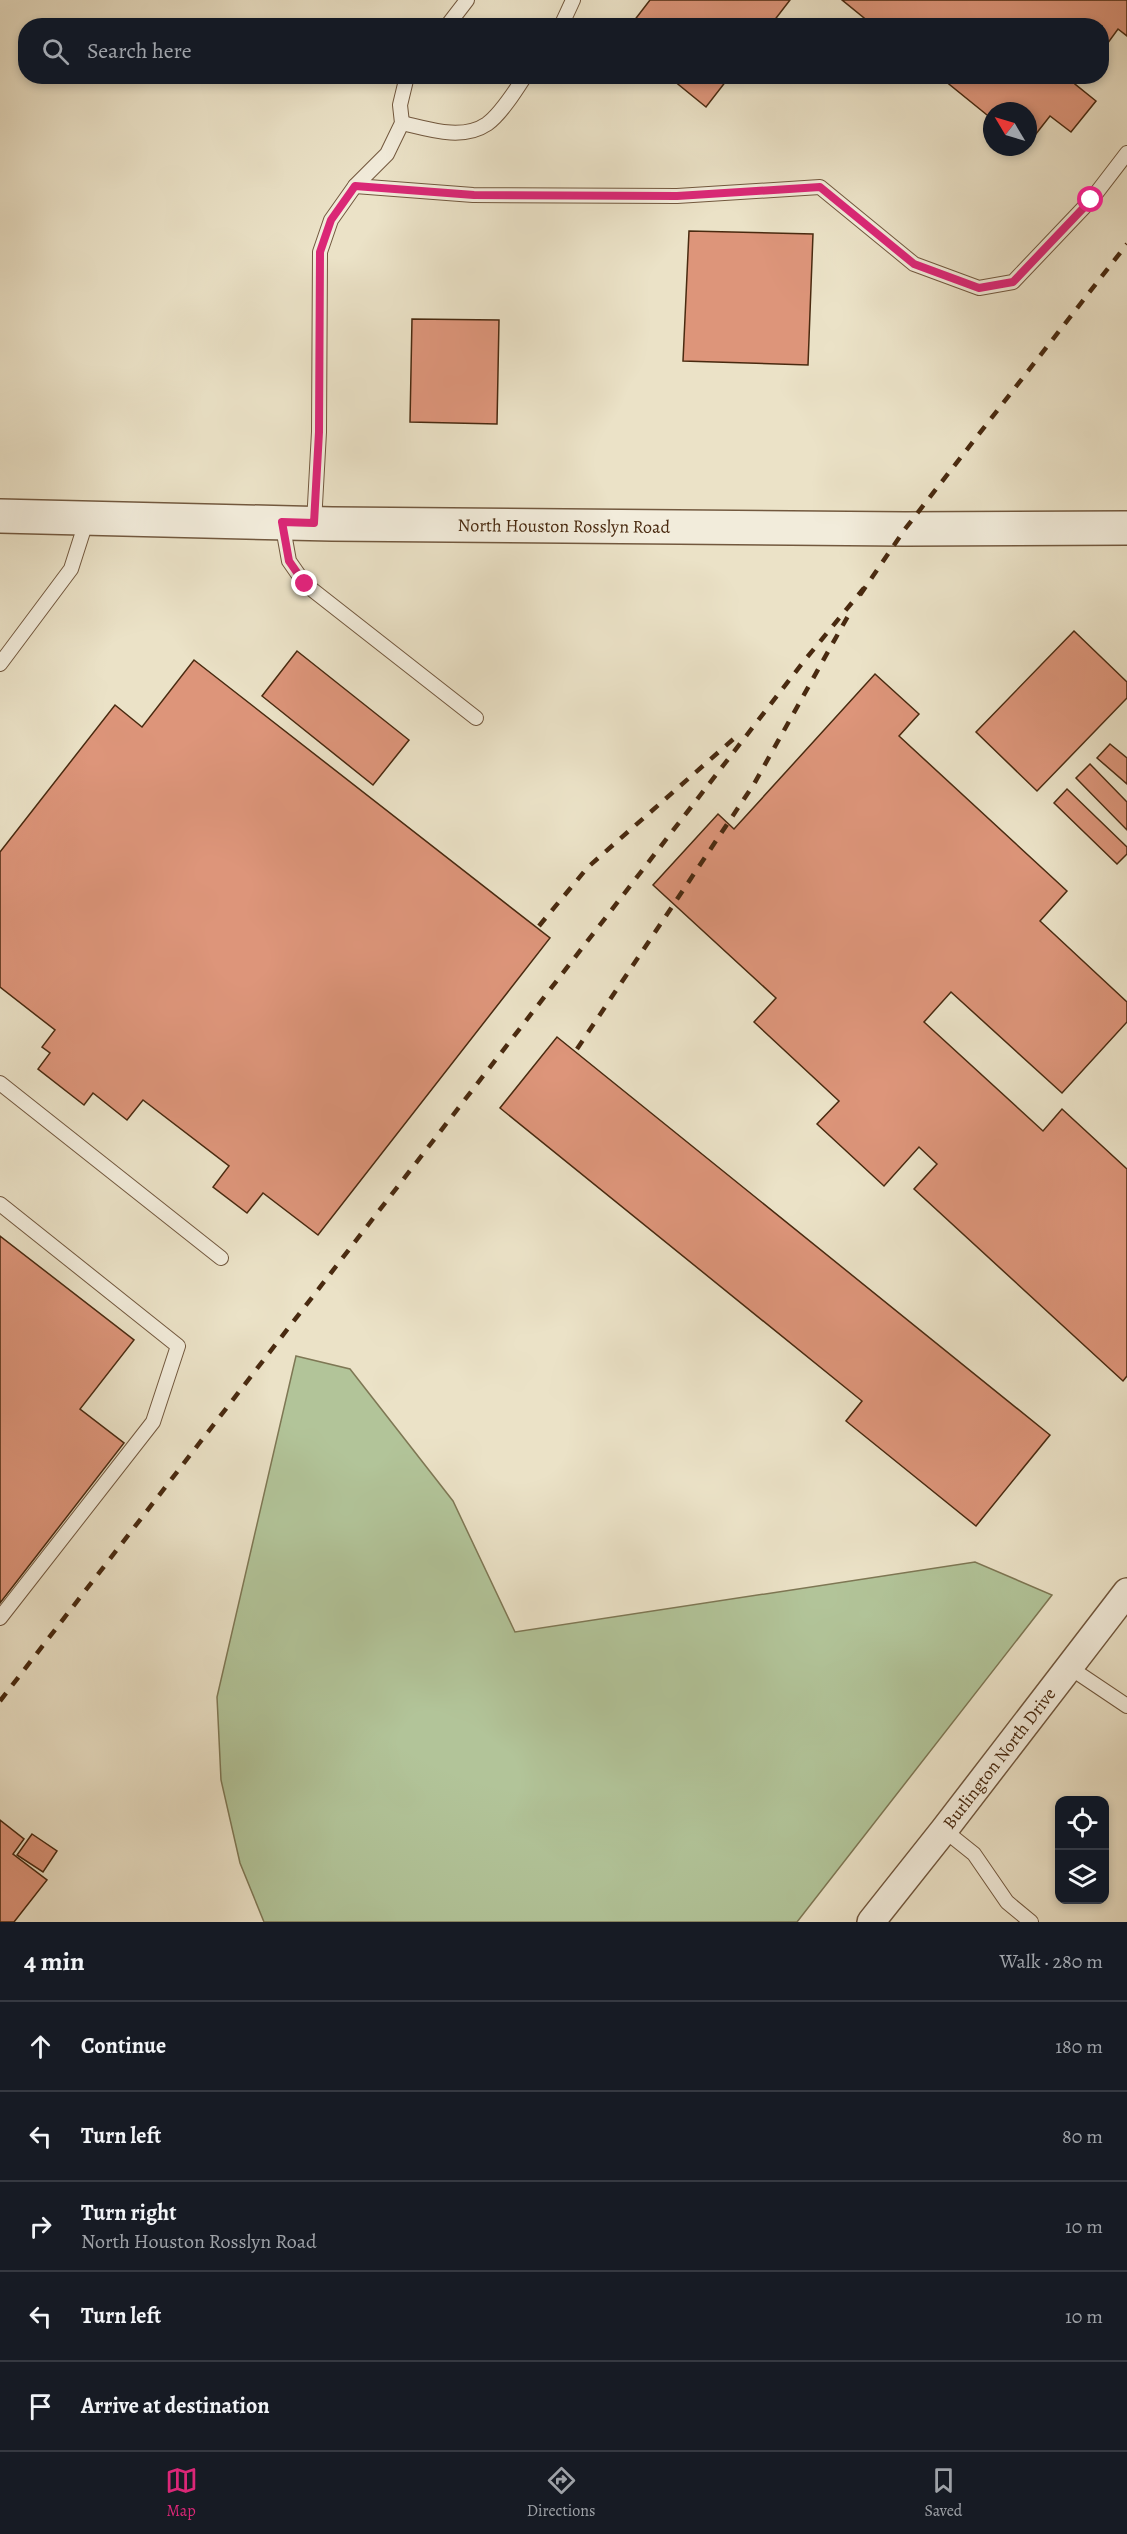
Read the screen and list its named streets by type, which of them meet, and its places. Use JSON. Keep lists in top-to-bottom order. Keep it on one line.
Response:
{"streets":{"street":["North Houston Rosslyn Road","Burlington North Drive"]},"north":"top left","page":{"search":"Search here","heading":["4 min","Walk · 280 m"],"list":[["Continue","180 m"],["Turn left","80 m"],["Turn right","North Houston Rosslyn Road","10 m"],["Turn left","10 m"],"Arrive at destination"],"nav":["Map","Directions","Saved"]}}
